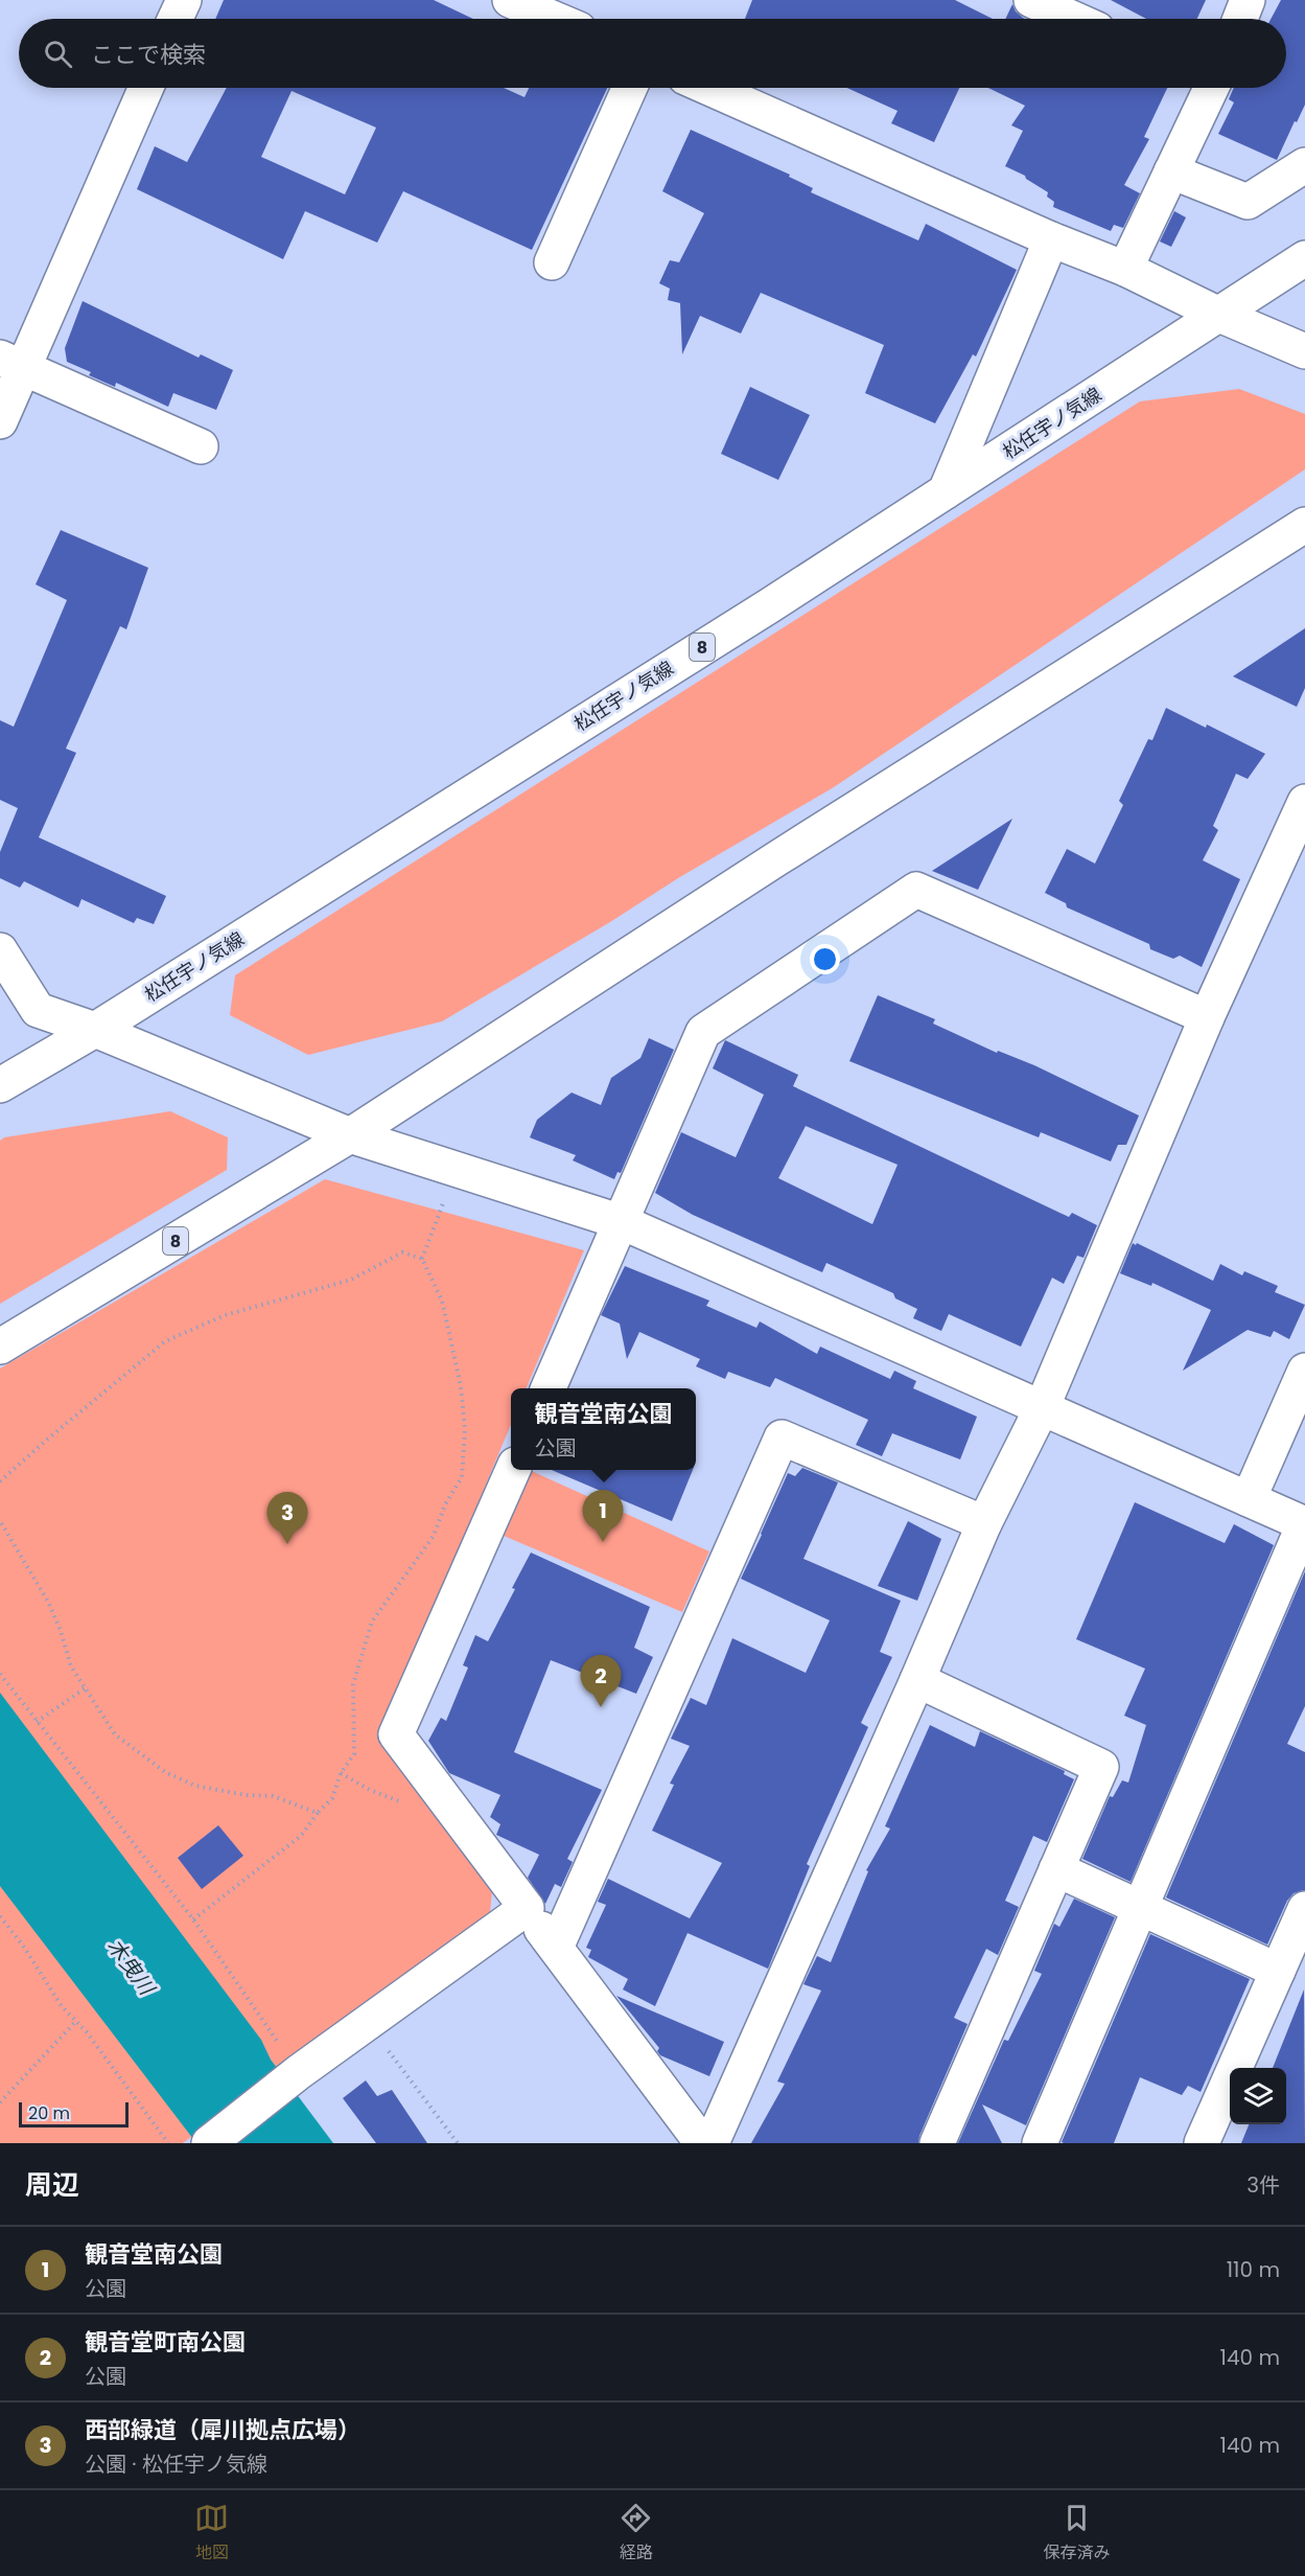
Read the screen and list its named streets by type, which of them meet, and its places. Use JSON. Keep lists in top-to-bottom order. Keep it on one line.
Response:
{"streets":{"street":["松任宇ノ気線","8"]},"water":["木曳川"],"scale_bar":"20 m","page":{"search":"ここで検索","popup":["観音堂南公園","公園"],"pins":["1","3","2"],"scale":"20 m","heading":["周辺","3件"],"list":[{"mark":"1","name":"観音堂南公園","note":"公園","value":"110 m"},{"mark":"2","name":"観音堂町南公園","note":"公園","value":"140 m"},{"mark":"3","name":"西部緑道（犀川拠点広場）","note":"公園 · 松任宇ノ気線","value":"140 m"}],"nav":["地図","経路","保存済み"]}}
